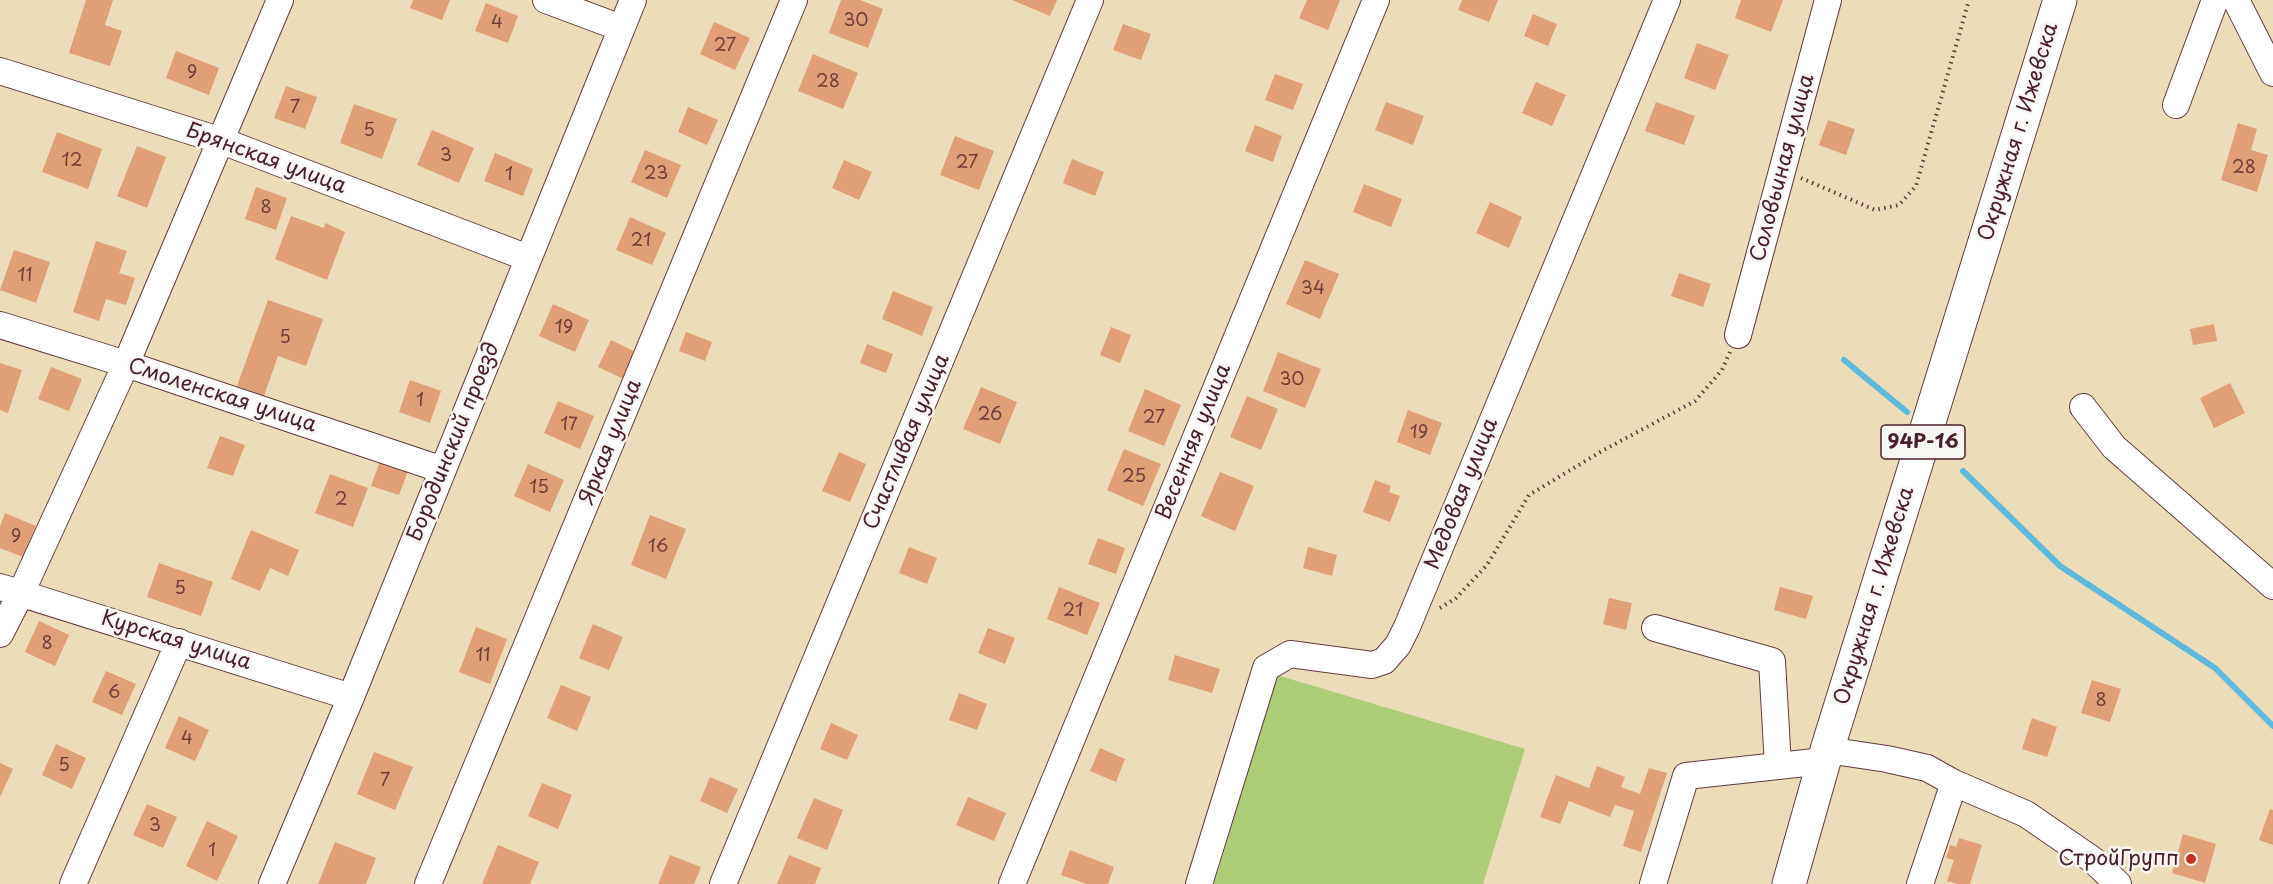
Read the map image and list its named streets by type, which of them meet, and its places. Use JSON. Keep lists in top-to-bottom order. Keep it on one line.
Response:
{"streets":{"main road":["Окружная г. Ижевска","94Р-16"],"street":["Брянская улица","Соловьиная улица","Смоленская улица","Бородинский проезд","Яркая улица","Счастливая улица","Весенняя улица","Медовая улица","Курская улица"]},"crossings":[["Брянская улица","Бородинский проезд"],["Смоленская улица","Бородинский проезд"],["Бородинский проезд","Курская улица"]],"places":["СтройГрупп"],"house_numbers":["30","4","27","9","28","7","5","3","12","27","28","23","1","8","21","11","34","19","5","30","1","26","27","17","19","25","15","2","9","16","5","21","8","11","6","8","4","5","7","3","1"]}
